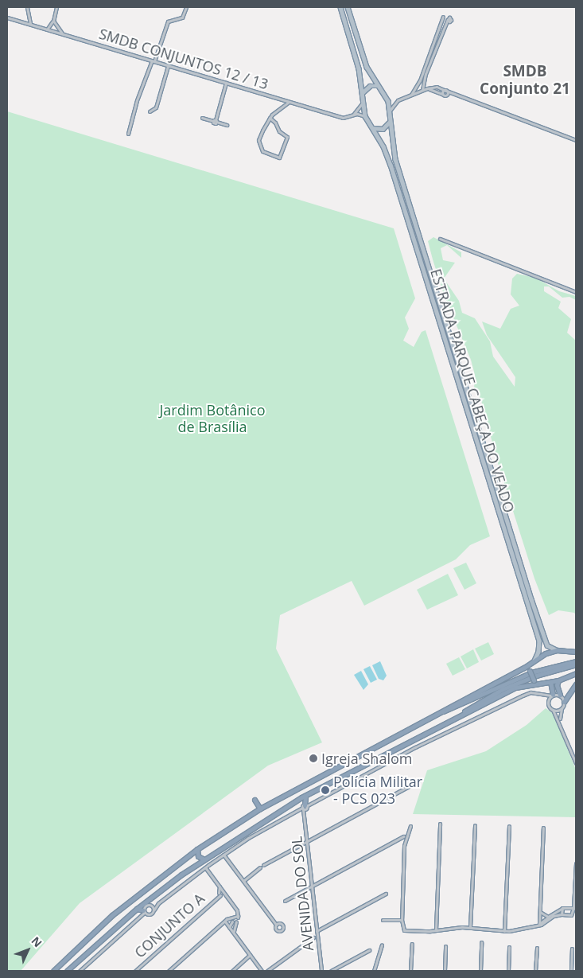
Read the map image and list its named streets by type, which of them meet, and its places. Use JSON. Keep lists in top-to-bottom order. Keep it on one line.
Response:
{"streets":{"main road":["ESTRADA PARQUE CABEÇA DO VEADO"],"street":["SMDB CONJUNTOS 12 / 13","AVENIDA DO SOL","CONJUNTO A"]},"crossings":[["SMDB CONJUNTOS 12 / 13","ESTRADA PARQUE CABEÇA DO VEADO"]],"districts":["SMDB Conjunto 21"],"parks":["Jardim Botânico de Brasília"],"places":["Igreja Shalom","Polícia Militar - PCS 023"],"north":"top right"}
